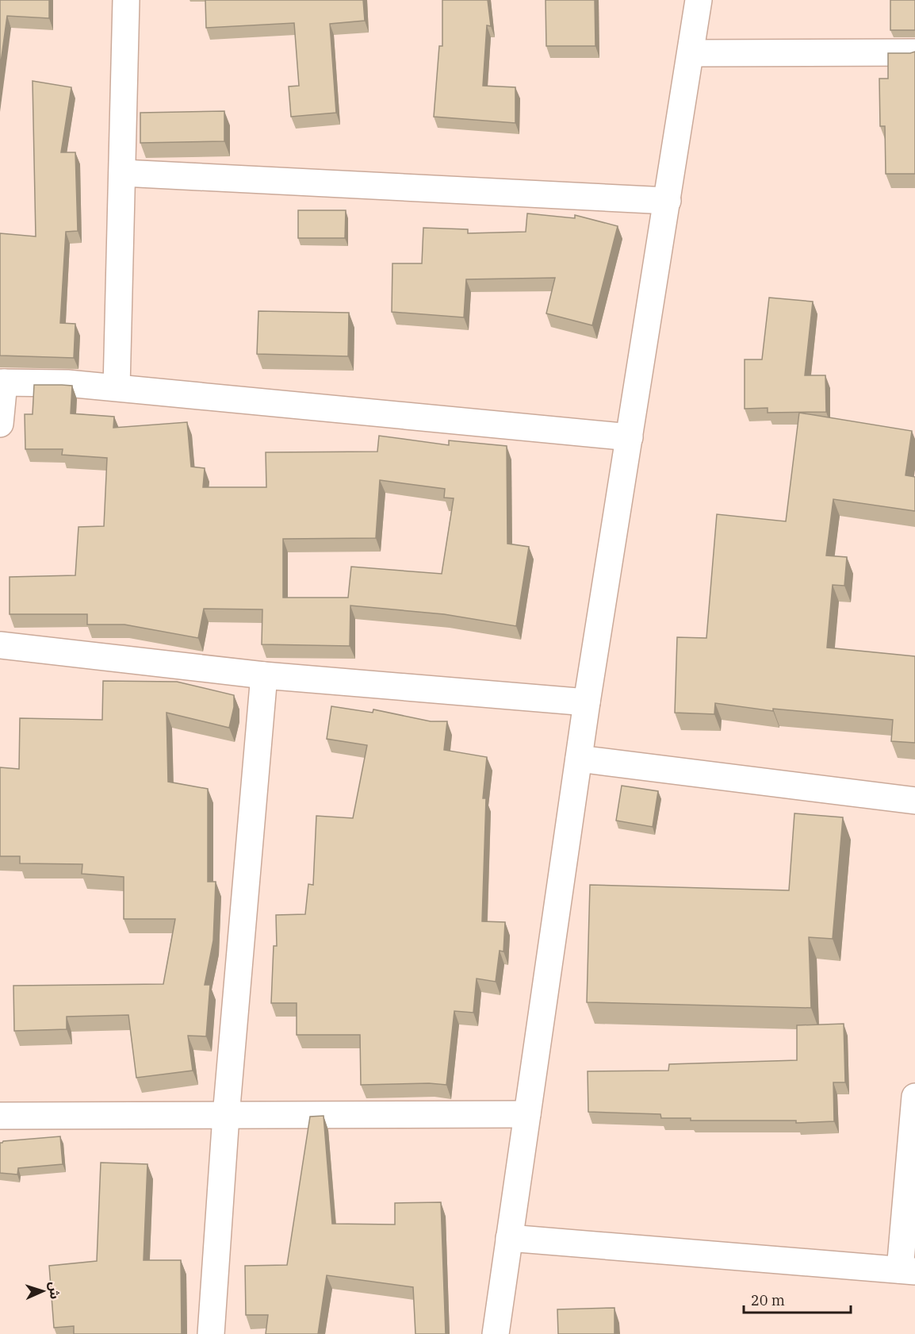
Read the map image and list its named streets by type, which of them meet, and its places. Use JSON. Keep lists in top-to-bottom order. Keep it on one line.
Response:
{"scale_bar":"20 m","north":"right"}
